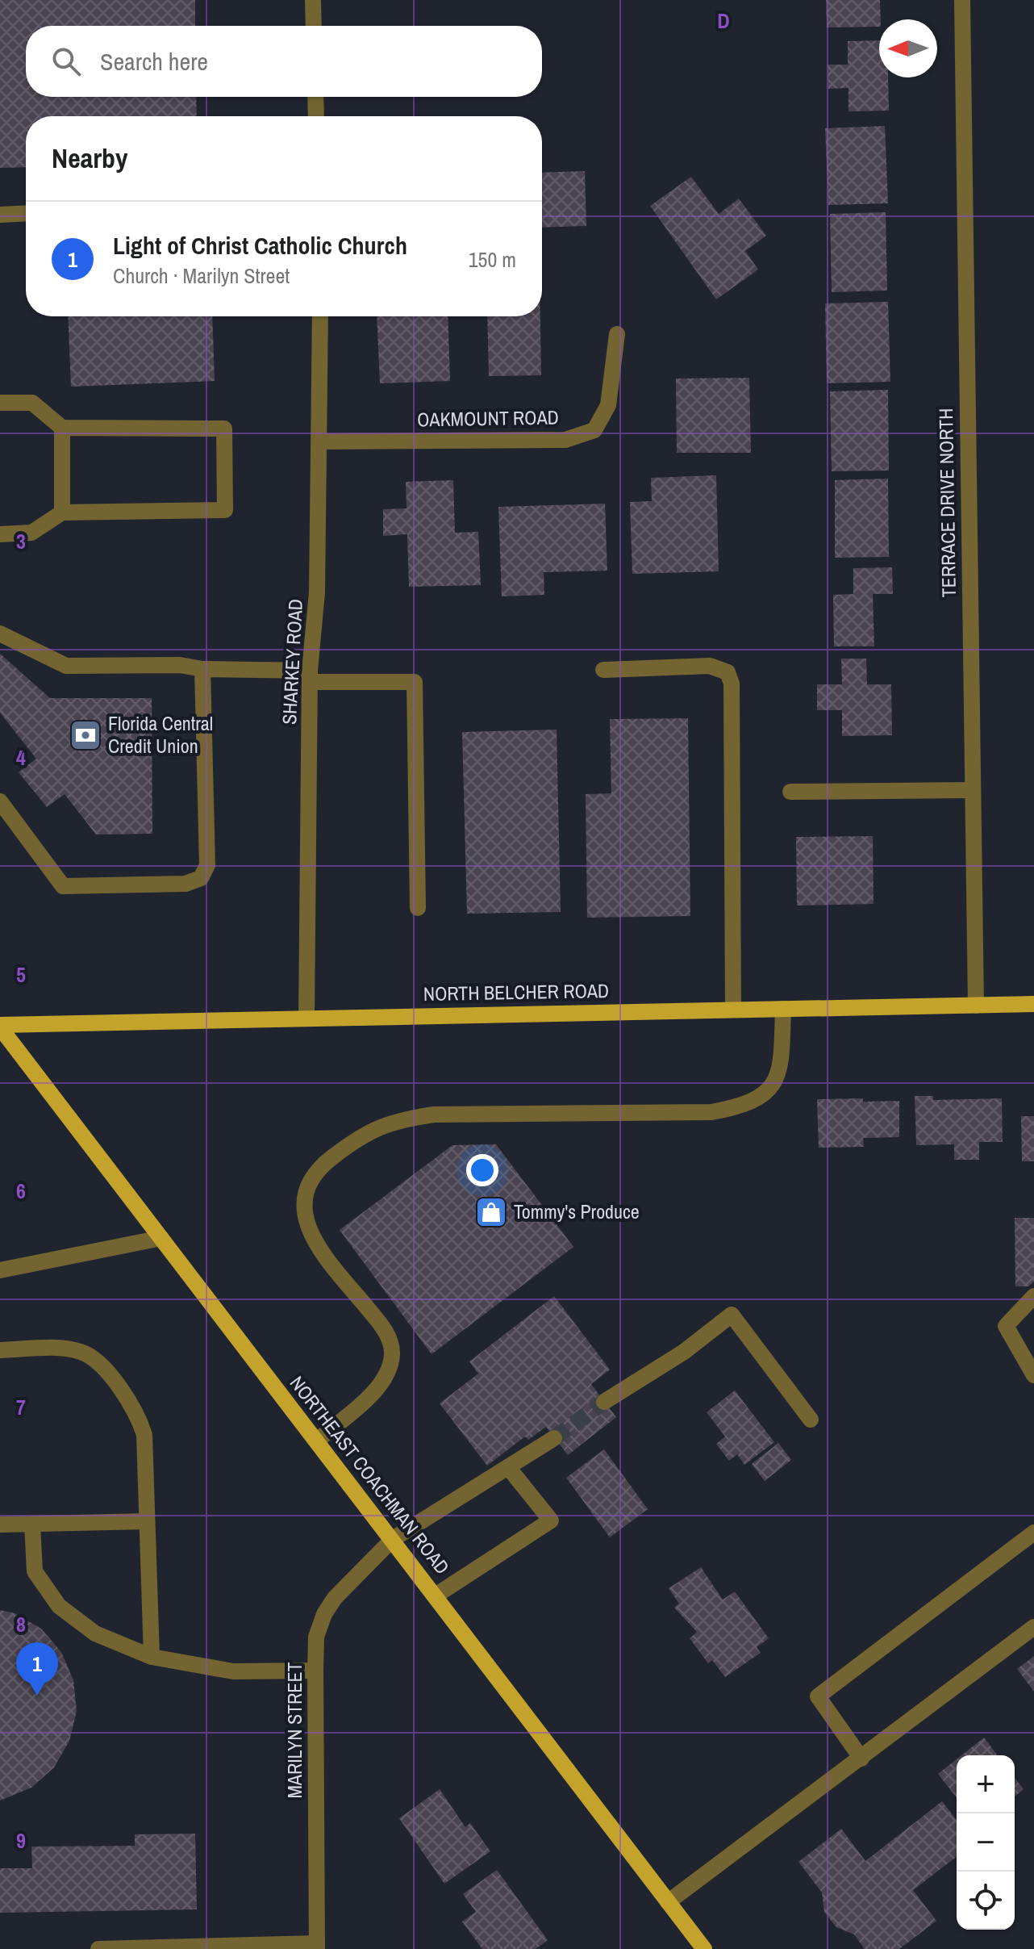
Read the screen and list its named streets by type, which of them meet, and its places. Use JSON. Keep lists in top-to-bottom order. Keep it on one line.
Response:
{"streets":{"main road":["NORTH BELCHER ROAD","NORTHEAST COACHMAN ROAD"],"street":["OAKMOUNT ROAD","TERRACE DRIVE NORTH","SHARKEY ROAD","MARILYN STREET"]},"crossings":[["OAKMOUNT ROAD","SHARKEY ROAD"],["TERRACE DRIVE NORTH","NORTH BELCHER ROAD"],["SHARKEY ROAD","NORTH BELCHER ROAD"],["NORTH BELCHER ROAD","NORTHEAST COACHMAN ROAD"],["NORTHEAST COACHMAN ROAD","MARILYN STREET"]],"places":{"bank":["Florida Central Credit Union"],"shop":["Tommy's Produce"]},"north":"left","page":{"search":"Search here","heading":"Nearby","list":[{"mark":"1","name":"Light of Christ Catholic Church","note":"Church · Marilyn Street","value":"150 m"}],"pins":"1","map_buttons":["+","−"]},"grid":{"columns":["D"],"rows":["3","4","5","6","7","8","9"]}}
